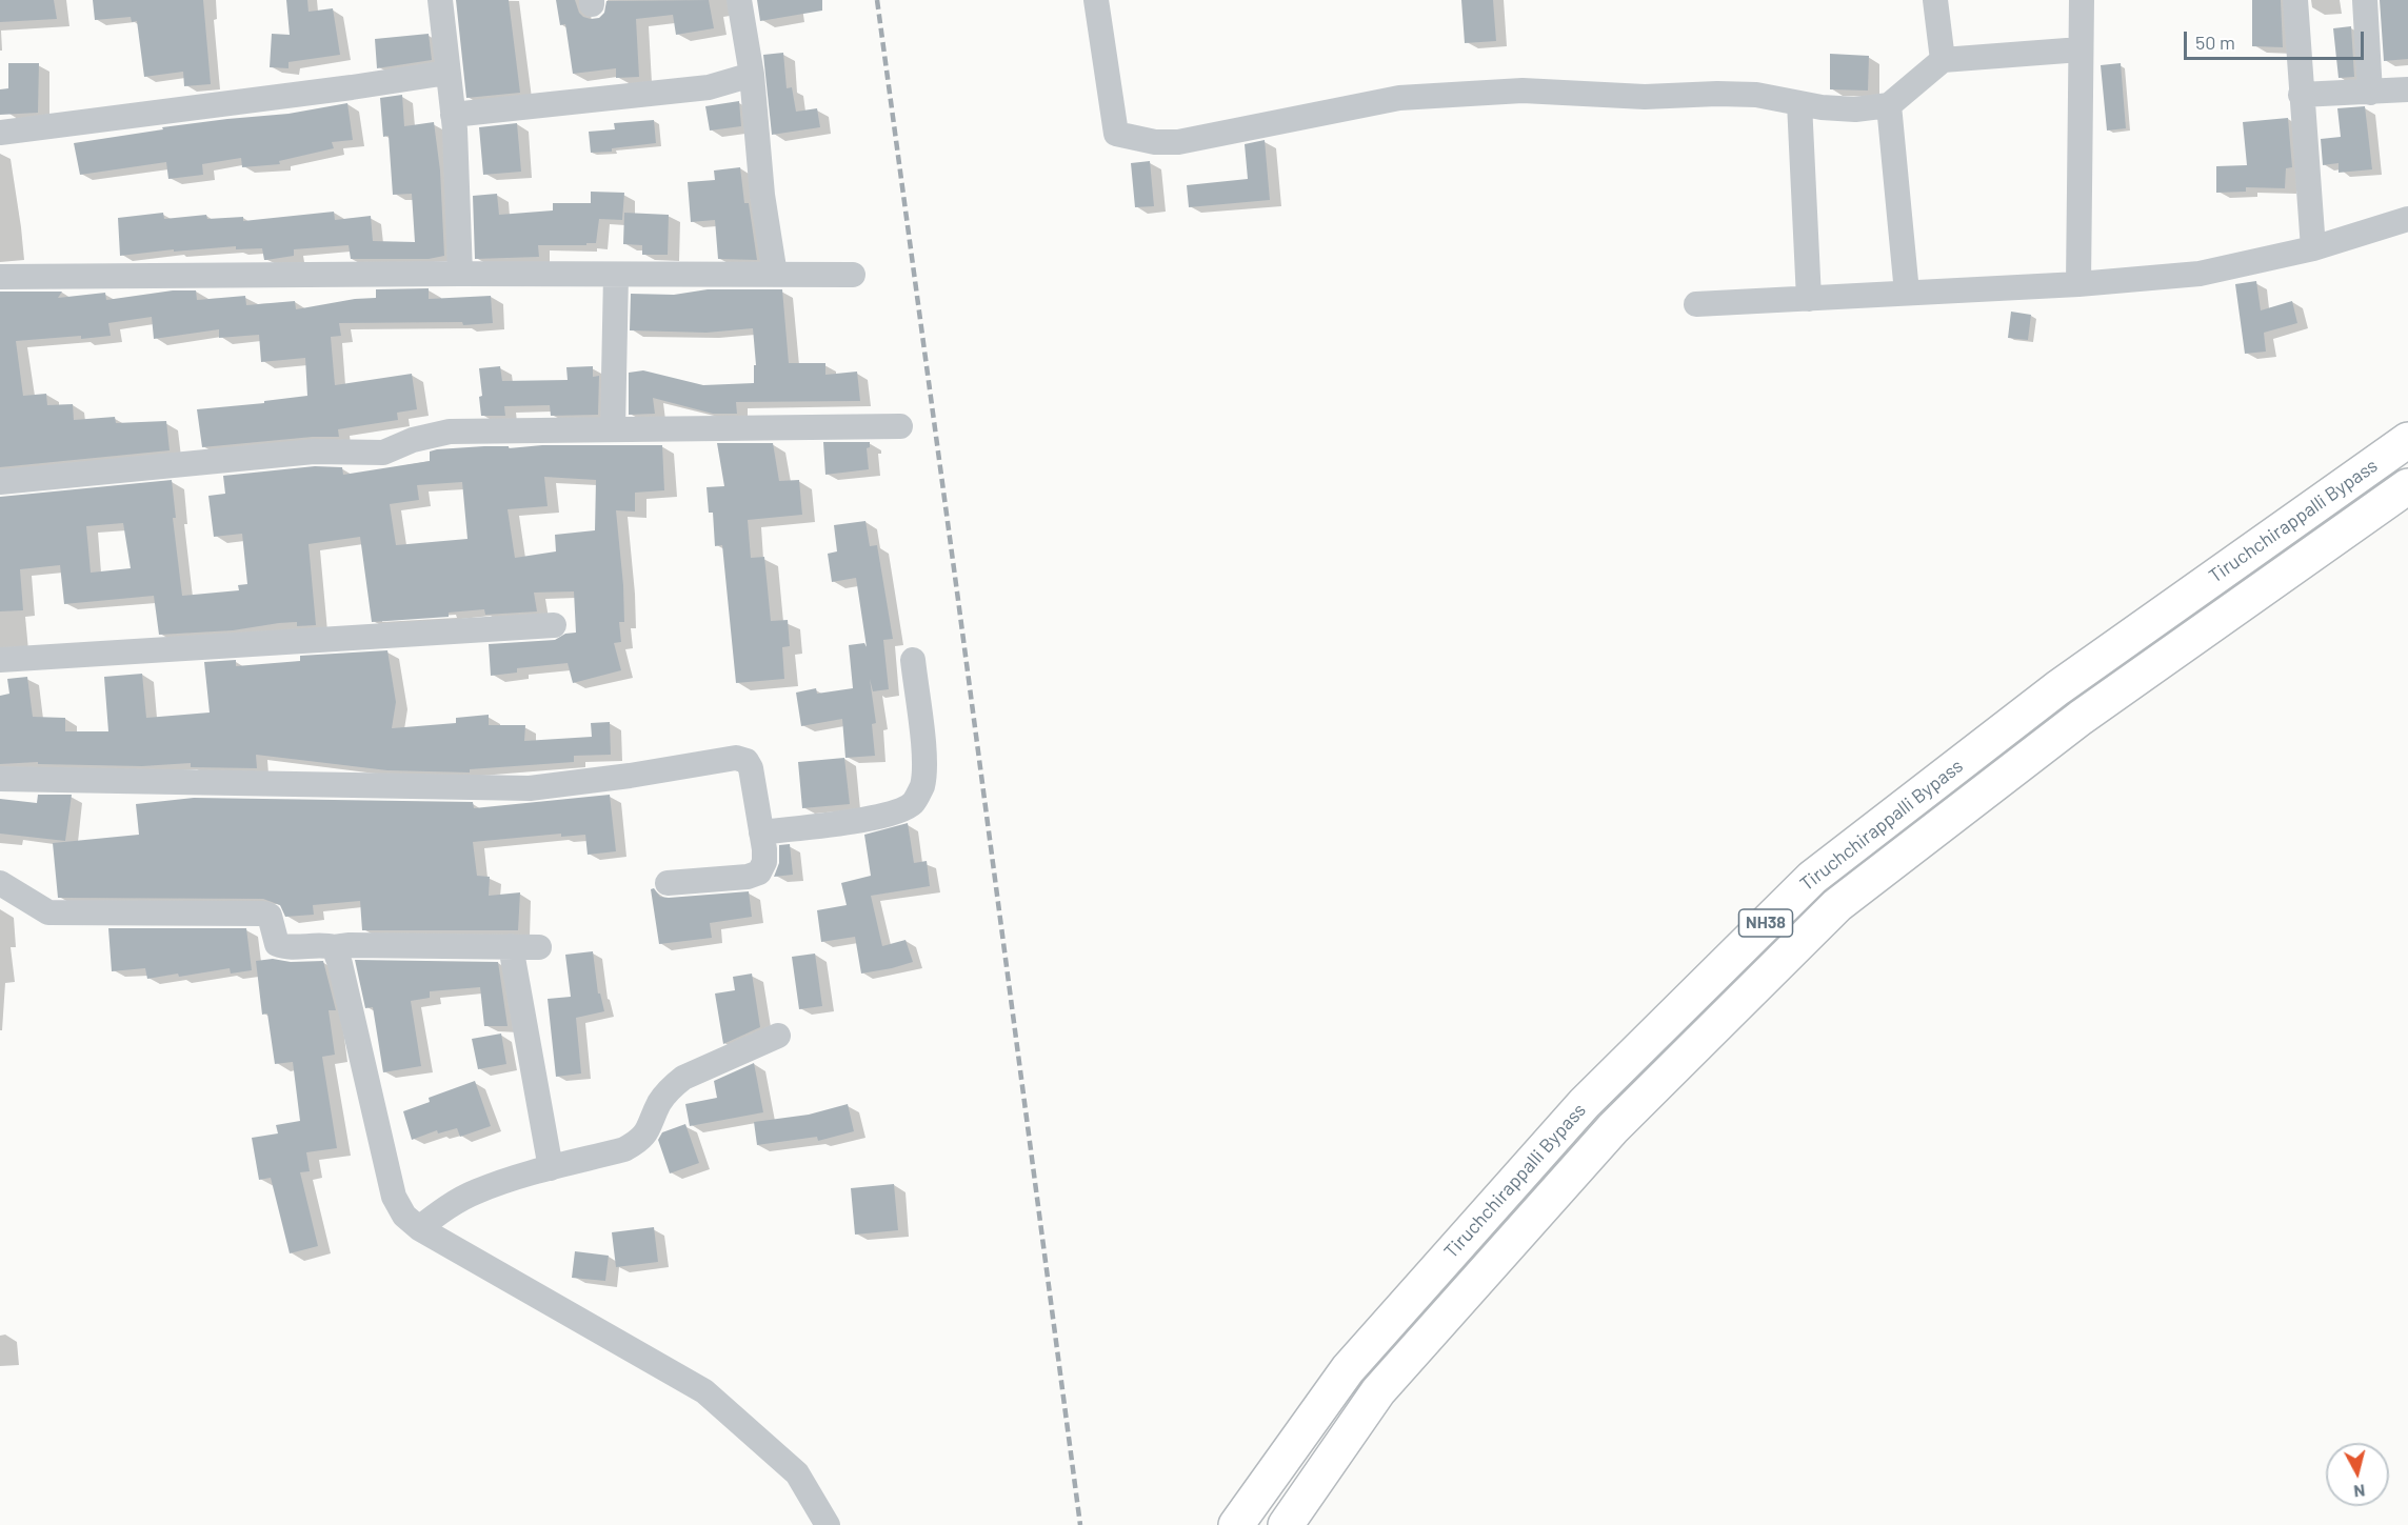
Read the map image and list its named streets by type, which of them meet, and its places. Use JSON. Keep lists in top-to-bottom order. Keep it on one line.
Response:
{"streets":{"highway":["Tiruchchirappalli Bypass","NH38"]},"scale_bar":"50 m","north":"bottom"}
